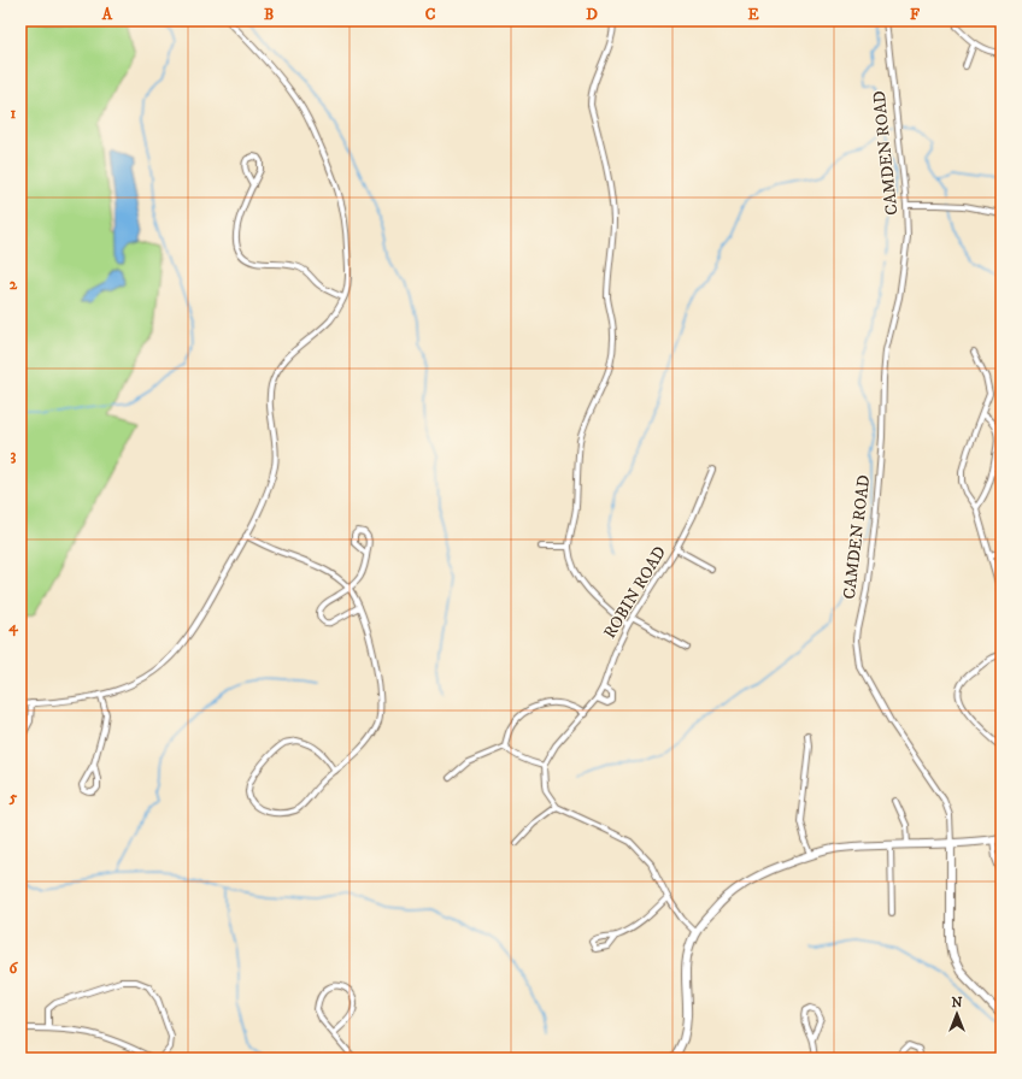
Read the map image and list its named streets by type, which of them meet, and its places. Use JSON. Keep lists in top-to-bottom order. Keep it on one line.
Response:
{"streets":{"main road":["CAMDEN ROAD"],"street":["ROBIN ROAD"]},"north":"top","grid":{"columns":["A","B","C","D","E","F"],"rows":["1","2","3","4","5","6"]}}
